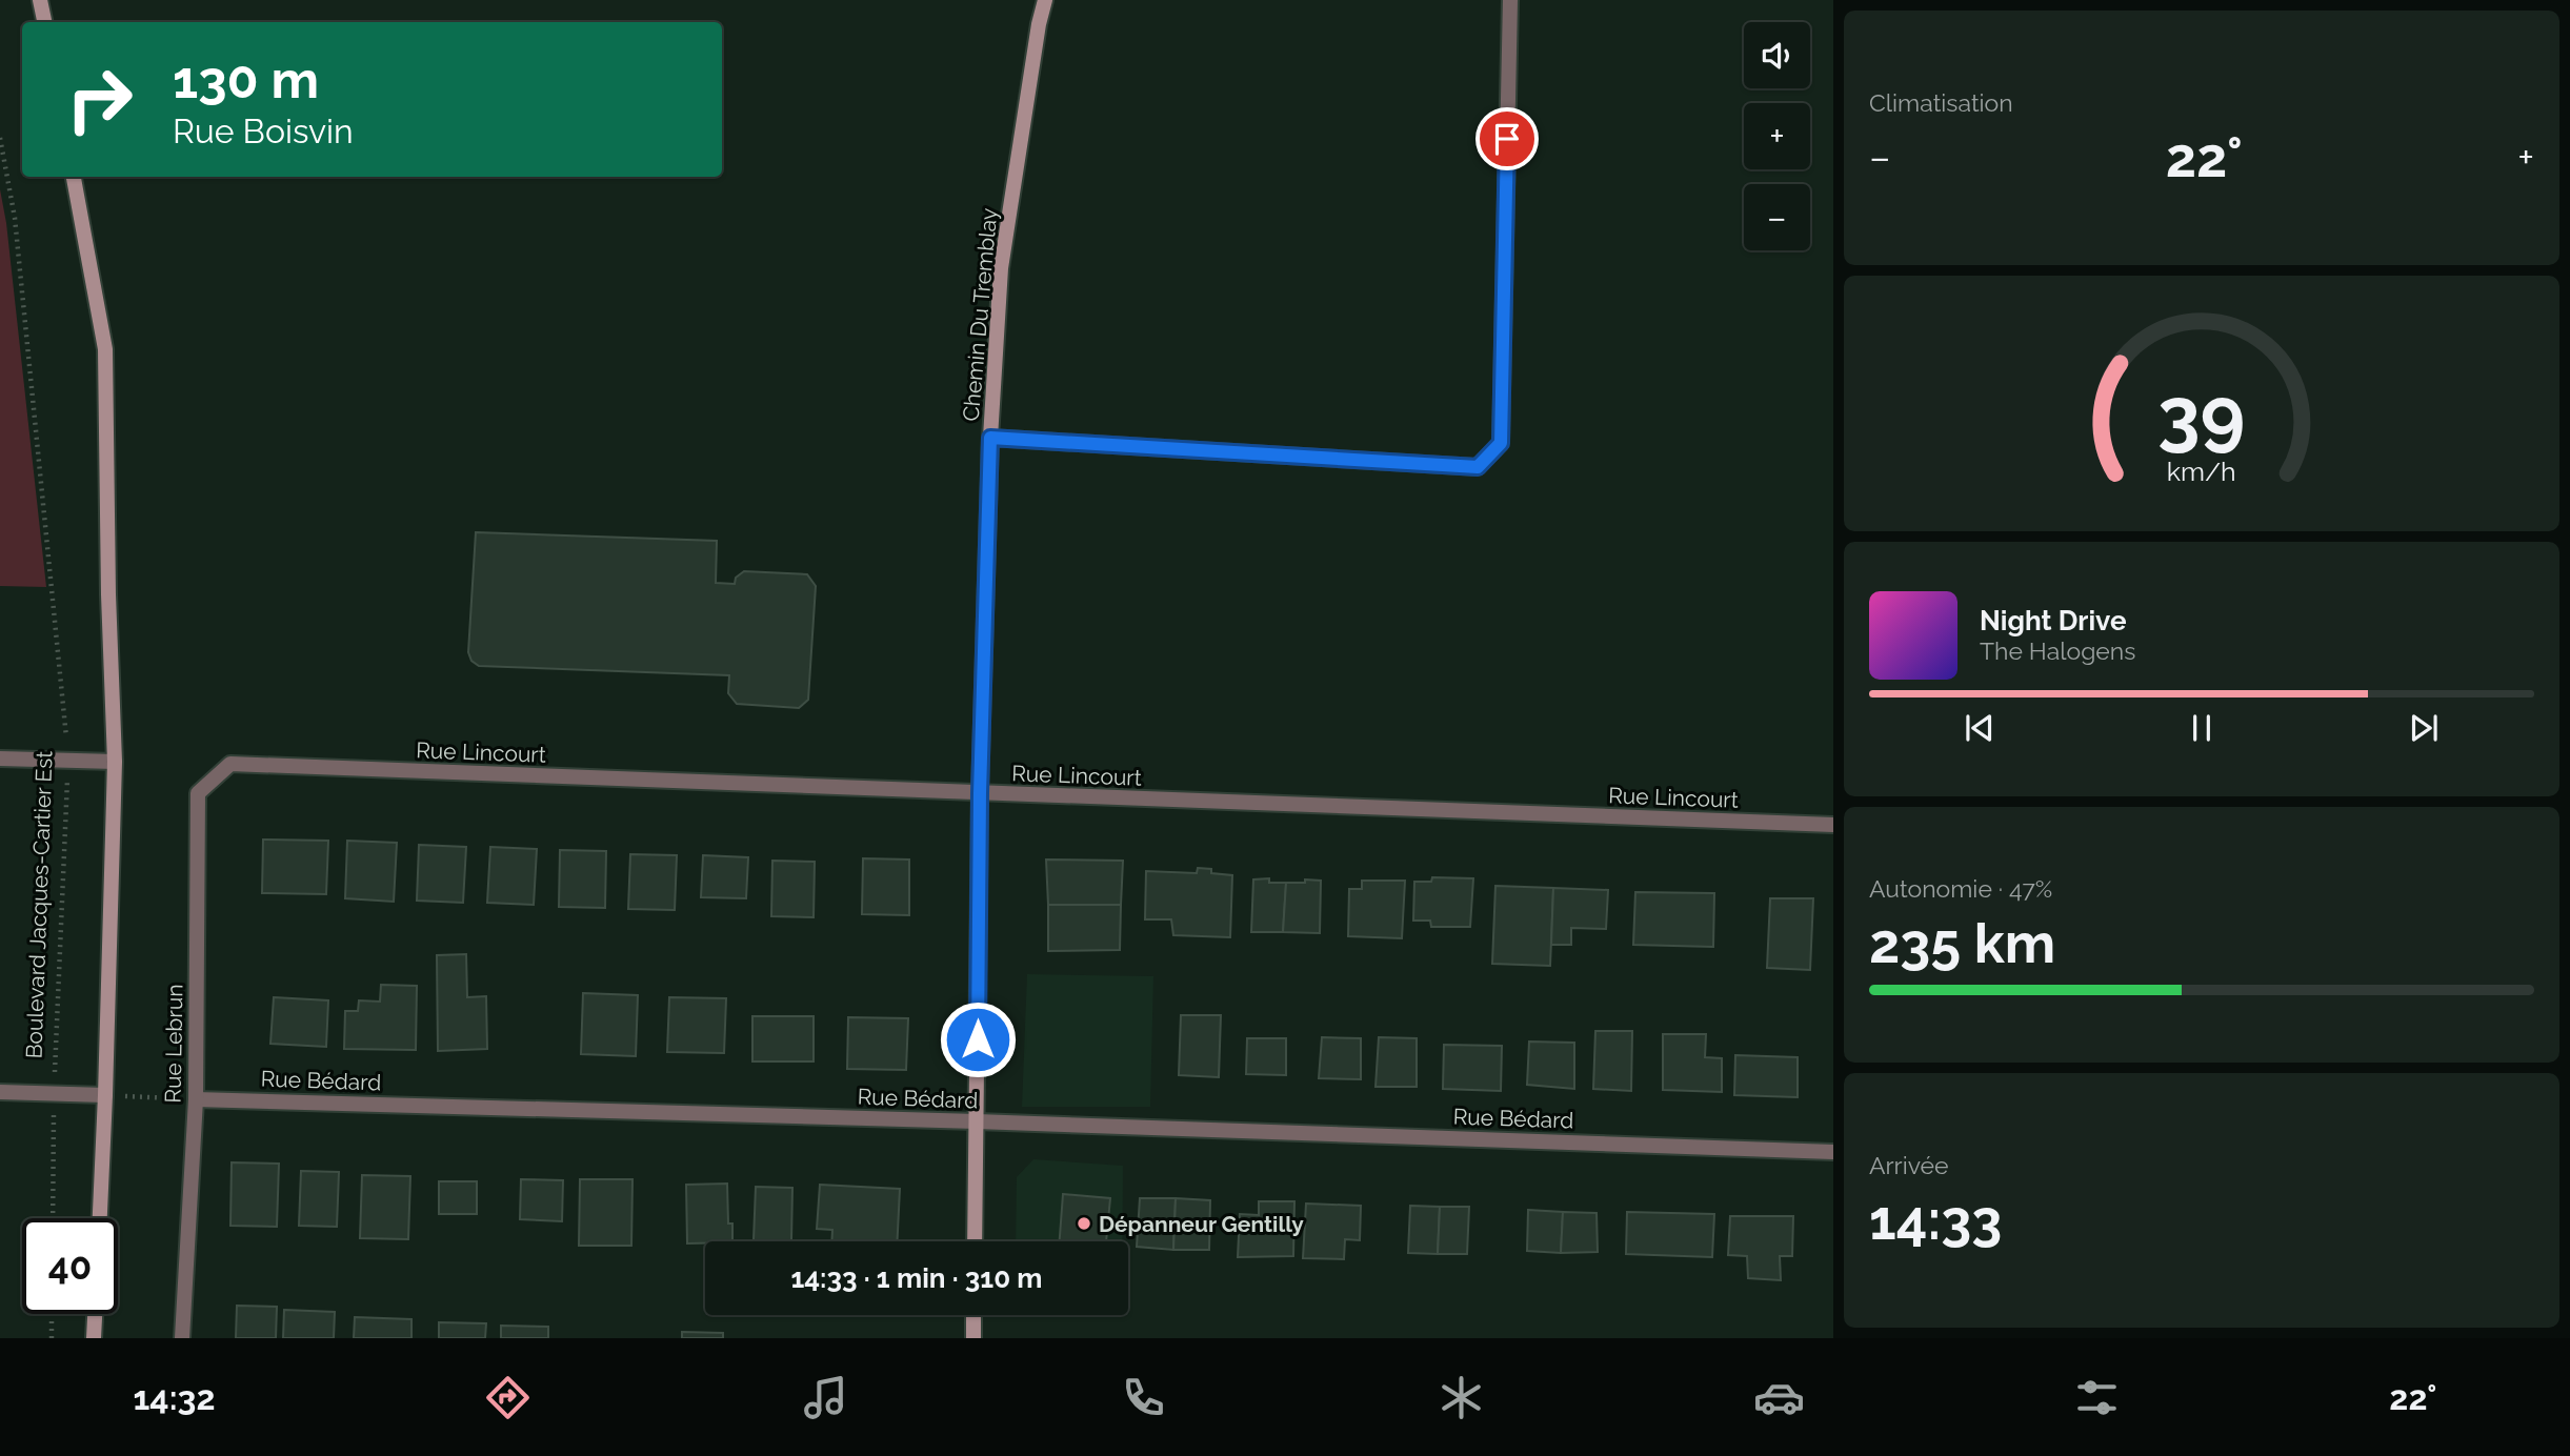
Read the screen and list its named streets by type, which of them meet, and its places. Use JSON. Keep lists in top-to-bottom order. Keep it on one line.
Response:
{"streets":{"street":["Chemin Du Tremblay","Rue Lincourt","Rue Lebrun","Rue Bédard"],"path":["Boulevard Jacques-Cartier Est"]},"crossings":[["Chemin Du Tremblay","Rue Lincourt"],["Chemin Du Tremblay","Rue Bédard"],["Rue Lincourt","Rue Lebrun"],["Rue Lebrun","Rue Bédard"]],"places":["Dépanneur Gentilly"],"page":{"tile":["Climatisation",["Autonomie · 47%","235 km"],["Arrivée","14:33"]],"map_buttons":["+","−"],"turn":["130 m","Rue Boisvin"],"heat":["−","22°","+"],"song":["Night Drive","The Halogens"],"limit":"40","trip":"14:33 · 1 min · 310 m","tabs":["14:32","22°"],"gauge":["39","km/h"]}}
